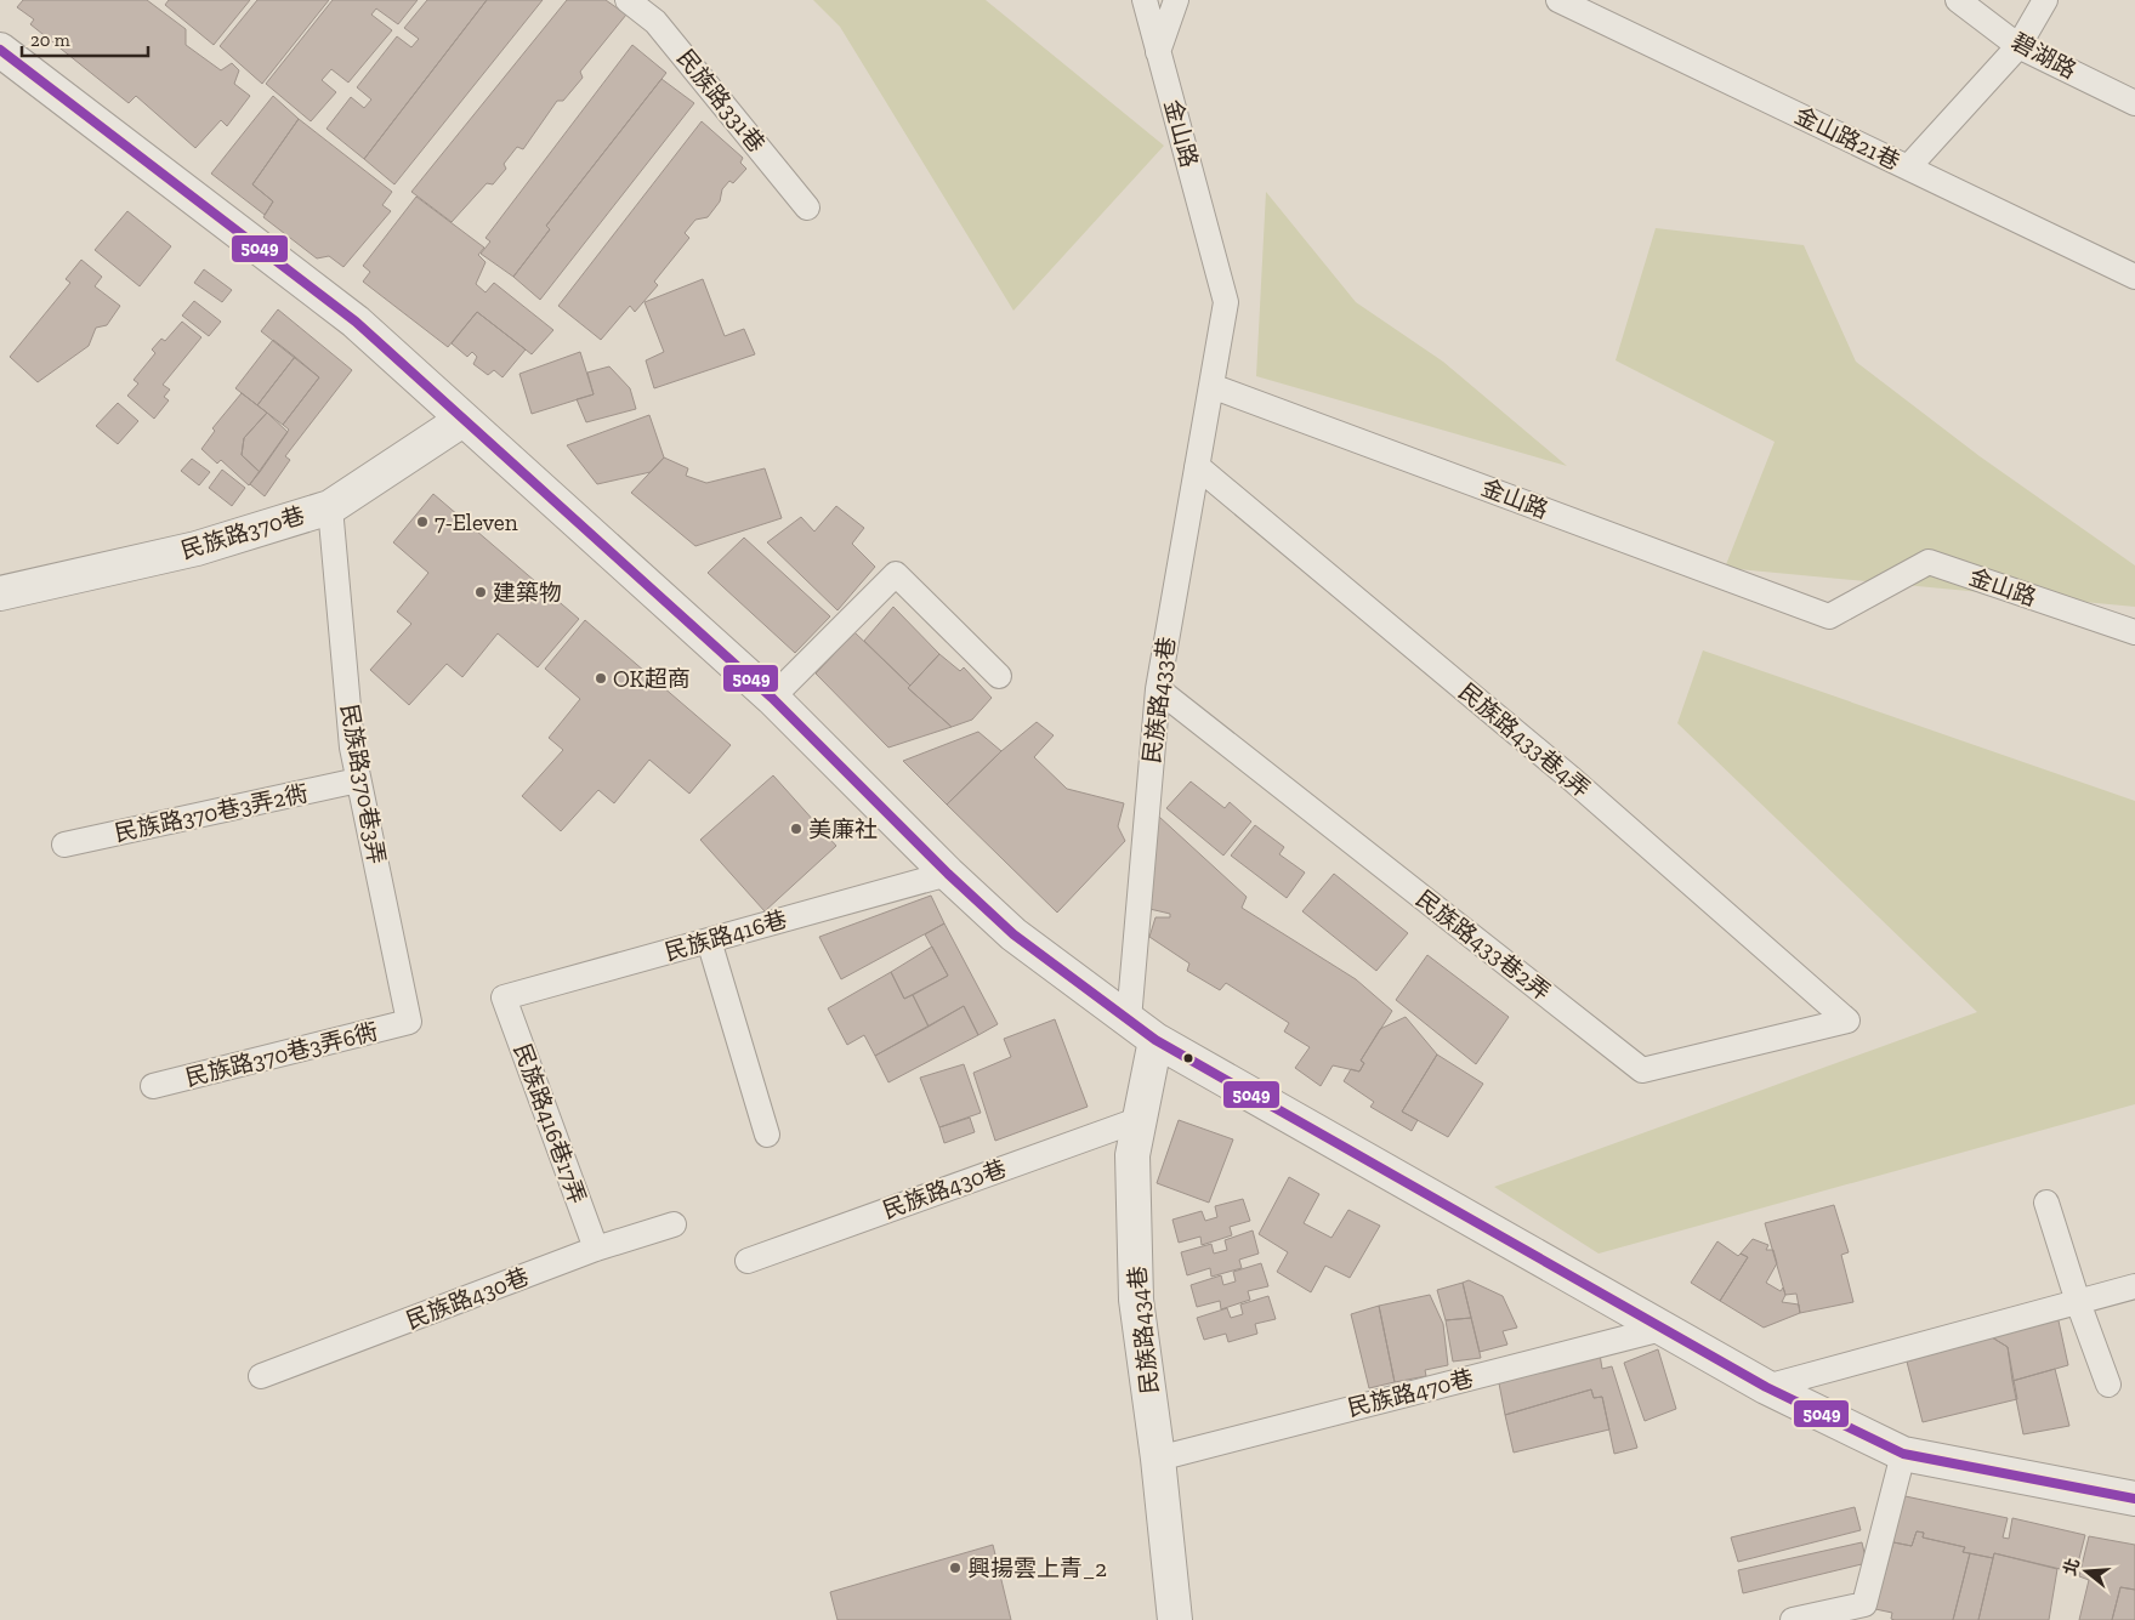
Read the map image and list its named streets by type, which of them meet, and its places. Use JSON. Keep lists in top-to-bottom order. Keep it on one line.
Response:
{"streets":{"street":["民族路370巷","民族路434巷"],"lane":["碧湖路","民族路331巷","金山路","金山路21巷","民族路433巷","民族路433巷4弄","民族路370巷3弄","民族路370巷3弄2衖","民族路416巷","民族路433巷2弄","民族路370巷3弄6衖","民族路416巷17弄","民族路430巷","民族路470巷"]},"crossings":[["金山路","民族路433巷"],["民族路370巷","民族路370巷3弄"],["民族路433巷","民族路433巷4弄"],["民族路433巷","民族路433巷2弄"],["民族路433巷4弄","民族路433巷2弄"],["民族路370巷3弄","民族路370巷3弄2衖"],["民族路370巷3弄","民族路370巷3弄6衖"],["民族路416巷","民族路416巷17弄"],["民族路416巷17弄","民族路430巷"],["民族路430巷","民族路434巷"],["民族路434巷","民族路470巷"]],"places":["7-Eleven","建築物","OK超商","美廉社","興揚雲上青_2"],"lines":["transit line 5049"],"scale_bar":"20 m","north":"left"}
